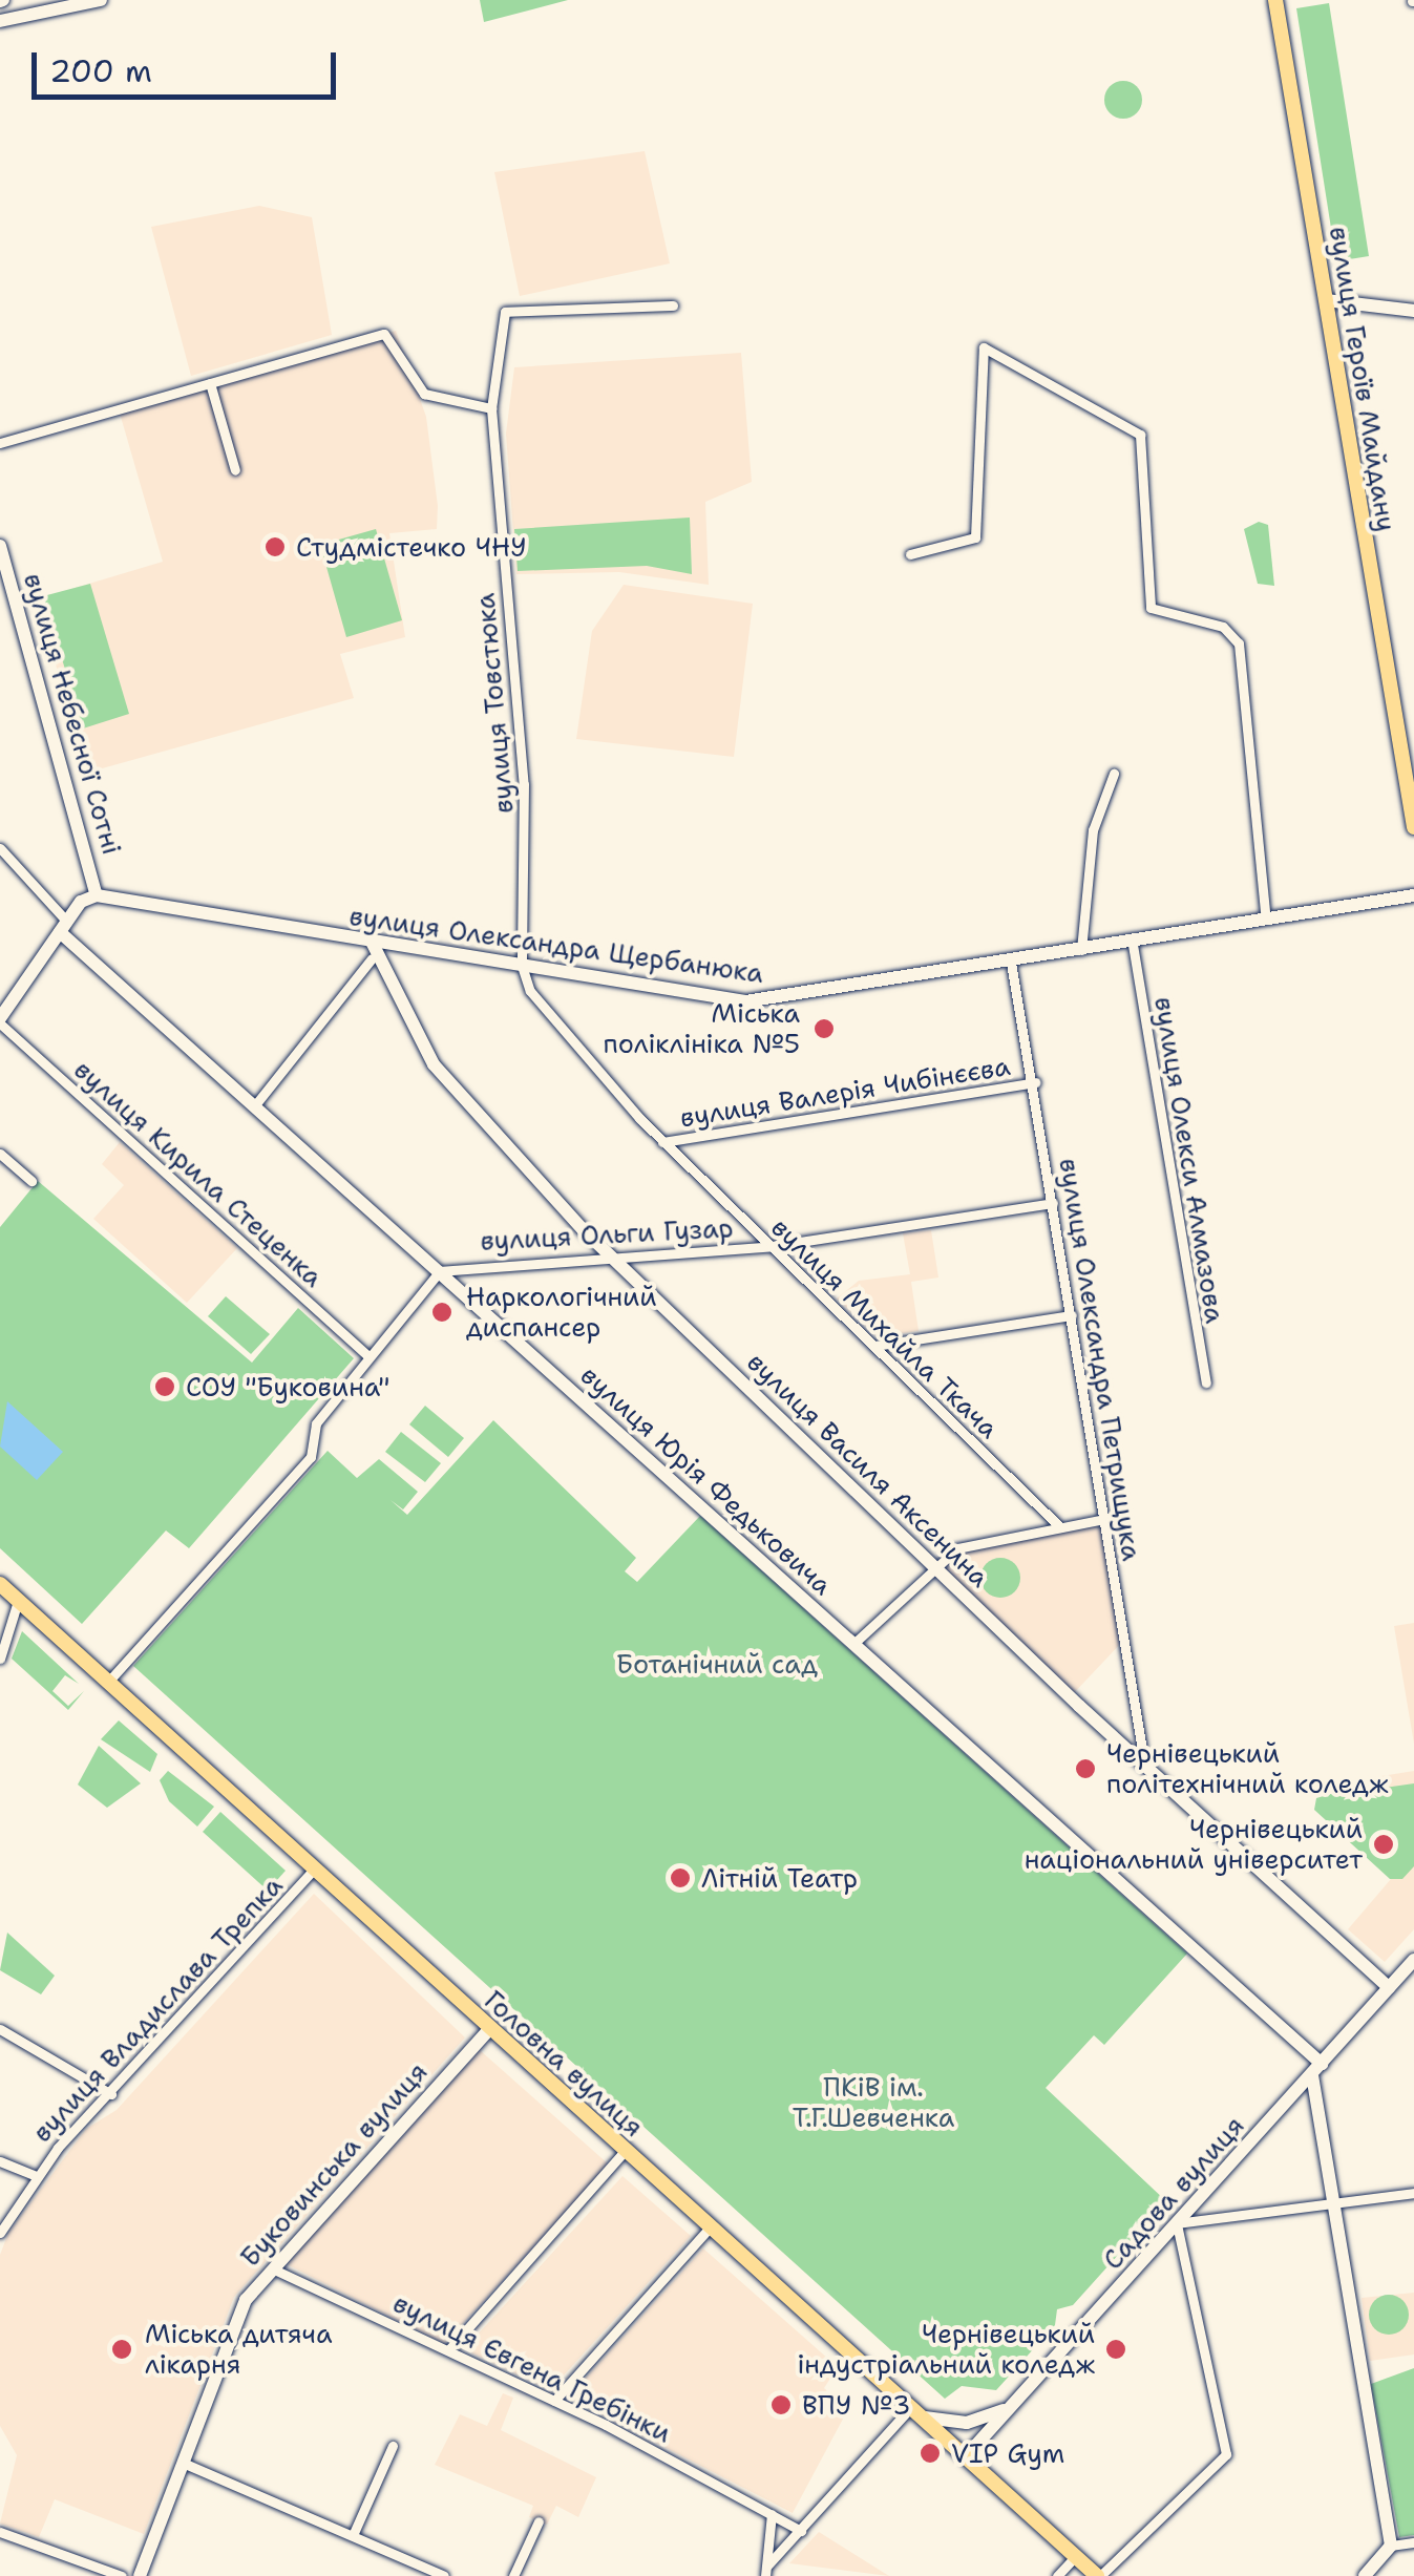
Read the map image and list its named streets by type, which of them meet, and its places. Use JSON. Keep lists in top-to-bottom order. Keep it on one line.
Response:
{"streets":{"main road":["вулиця Героїв Майдану","Головна вулиця"],"street":["вулиця Товстюка","вулиця Небесної Сотні","вулиця Олександра Щербанюка","вулиця Валерія Чибінєєва","вулиця Олекси Алмазова","вулиця Кирила Стеценка","вулиця Ольги Гузар","вулиця Михайла Ткача","вулиця Олександра Петрищука","вулиця Василя Аксенина","вулиця Юрія Федьковича","вулиця Владислава Трепка","Буковинська вулиця","Садова вулиця","вулиця Євгена Гребінки"]},"crossings":[["вулиця Товстюка","вулиця Олександра Щербанюка"],["вулиця Товстюка","вулиця Михайла Ткача"],["вулиця Небесної Сотні","вулиця Олександра Щербанюка"],["вулиця Олександра Щербанюка","вулиця Олекси Алмазова"],["вулиця Олександра Щербанюка","вулиця Михайла Ткача"],["вулиця Олександра Щербанюка","вулиця Олександра Петрищука"],["вулиця Валерія Чибінєєва","вулиця Михайла Ткача"],["вулиця Валерія Чибінєєва","вулиця Олександра Петрищука"],["вулиця Ольги Гузар","вулиця Михайла Ткача"],["вулиця Ольги Гузар","вулиця Олександра Петрищука"],["вулиця Ольги Гузар","вулиця Василя Аксенина"],["вулиця Ольги Гузар","вулиця Юрія Федьковича"],["вулиця Олександра Петрищука","вулиця Василя Аксенина"],["вулиця Василя Аксенина","Садова вулиця"],["вулиця Юрія Федьковича","Садова вулиця"],["вулиця Владислава Трепка","Головна вулиця"],["Головна вулиця","Буковинська вулиця"],["Головна вулиця","Садова вулиця"],["Буковинська вулиця","вулиця Євгена Гребінки"]],"parks":["Ботанічний сад","ПКіВ ім. Т.Г.Шевченка"],"places":["Студмістечко ЧНУ","Міська поліклініка №5","Наркологічний диспансер","СОУ \"Буковина\"","Чернівецький політехнічний коледж","Чернівецький національний університет","Літній Театр","Міська дитяча лікарня","Чернівецький індустріальний коледж","ВПУ №3","VIP Gym"],"scale_bar":"200 m"}
